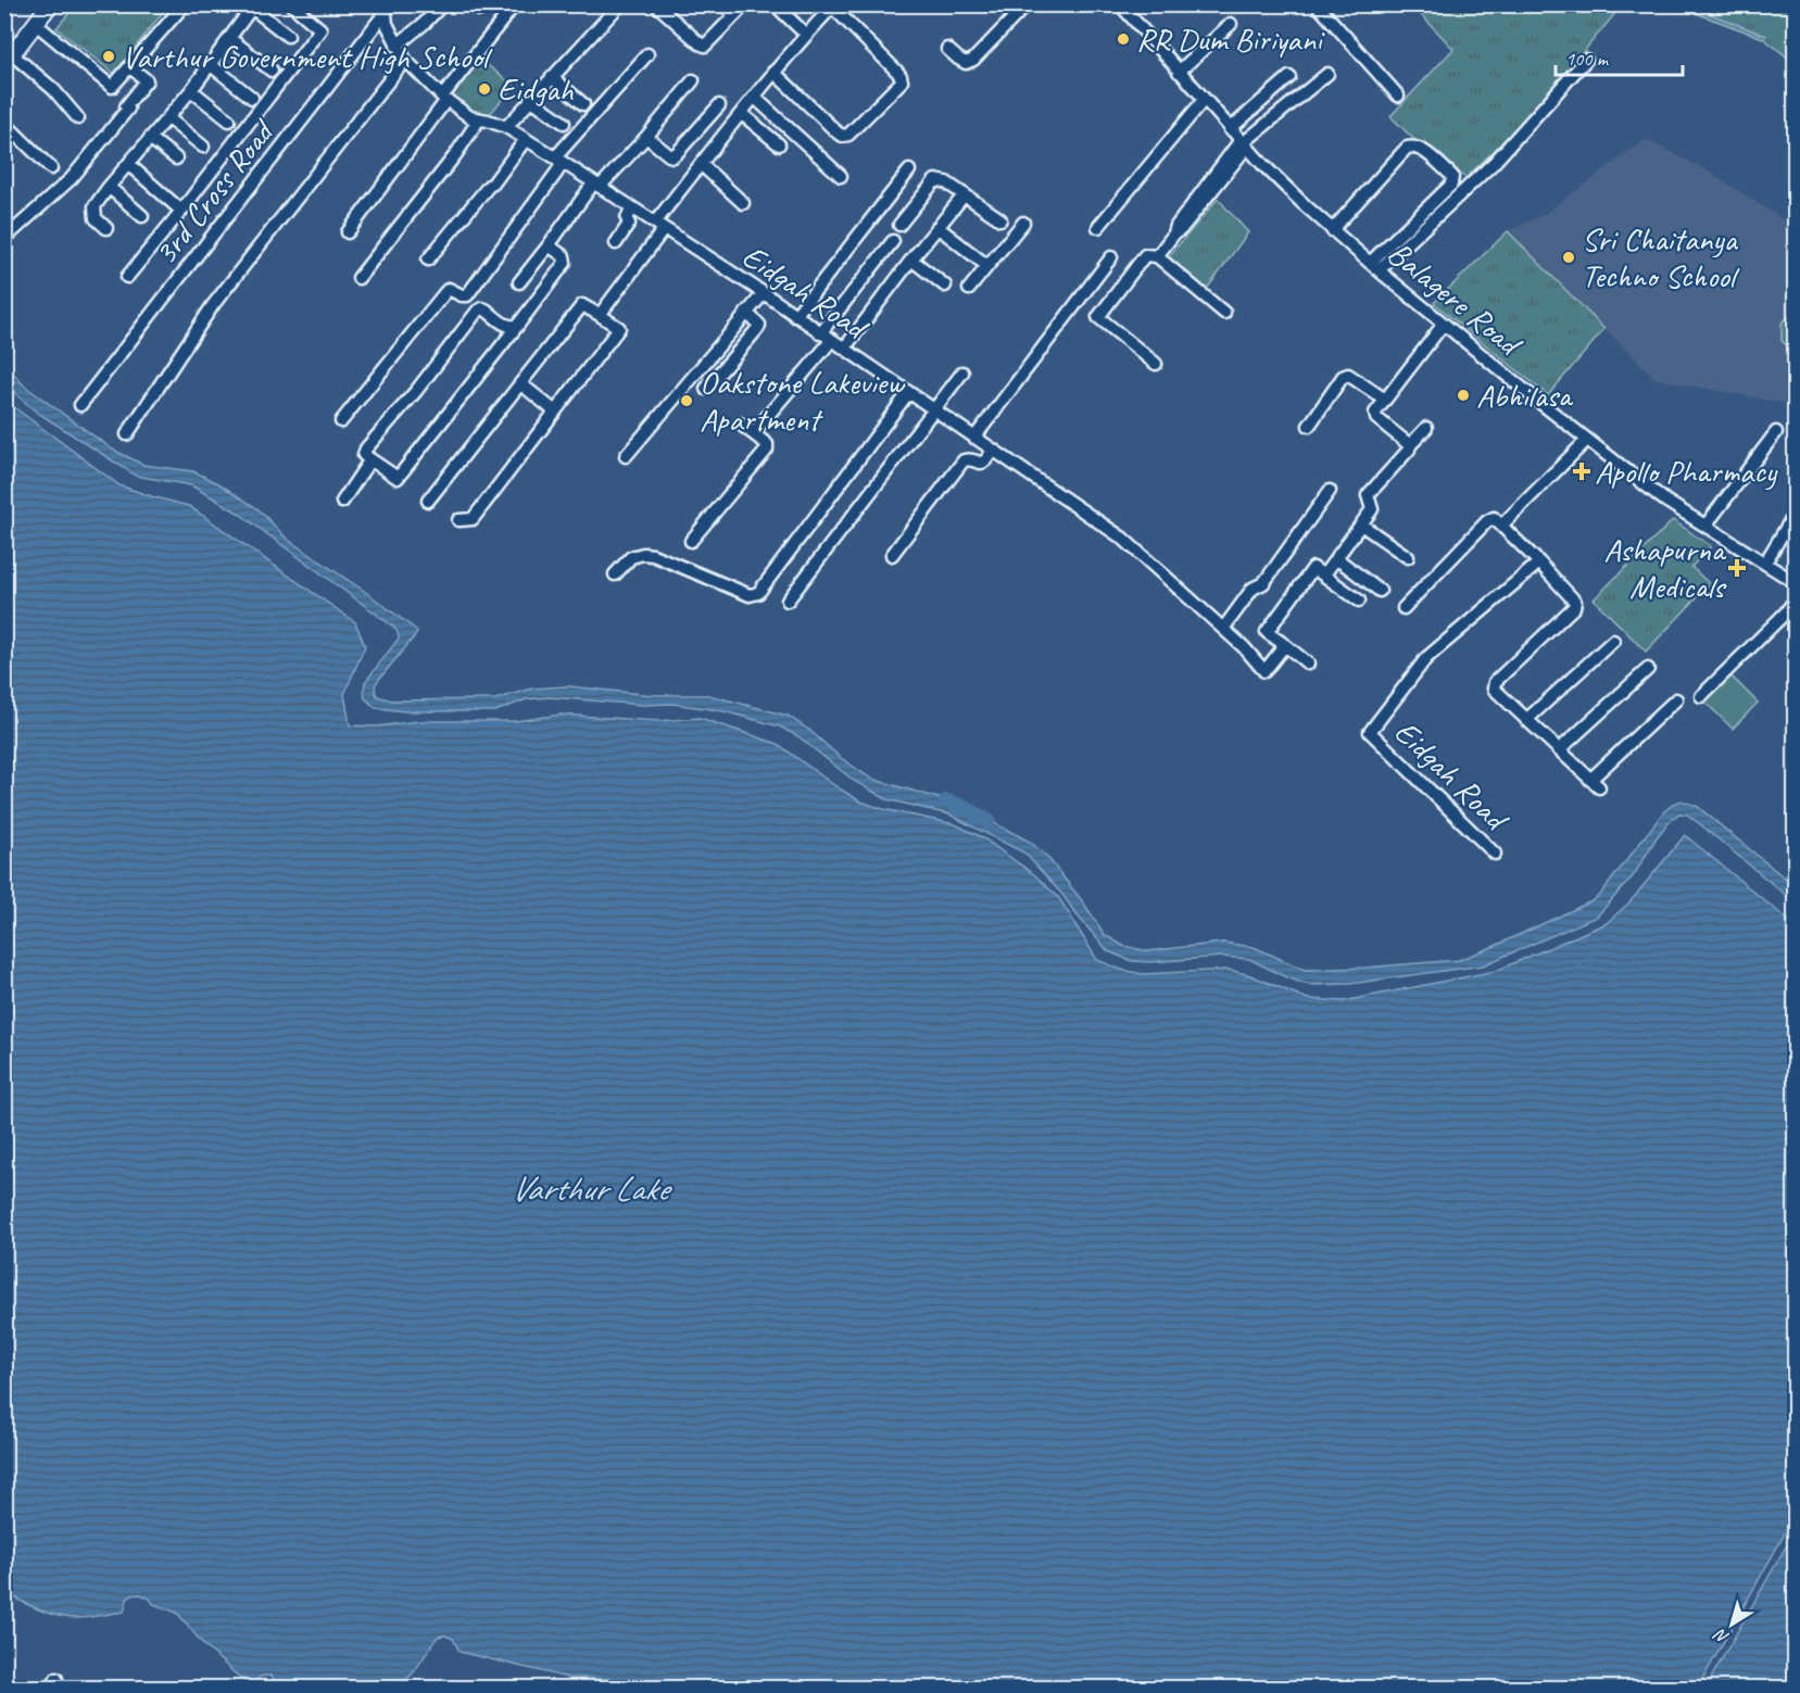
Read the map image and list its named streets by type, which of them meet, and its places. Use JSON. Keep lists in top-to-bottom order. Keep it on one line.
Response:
{"streets":{"street":["3rd Cross Road","Eidgah Road","Balagere Road"]},"crossings":[["3rd Cross Road","Eidgah Road"]],"water":["Varthur Lake"],"places":{"other":["RR Dum Biriyani","Varthur Government High School","Eidgah","Sri Chaitanya Techno School","Abhilasa","Oakstone Lakeview Apartment"],"health":["Apollo Pharmacy","Ashapurna Medicals"]},"scale_bar":"100 m","north":"bottom left"}
